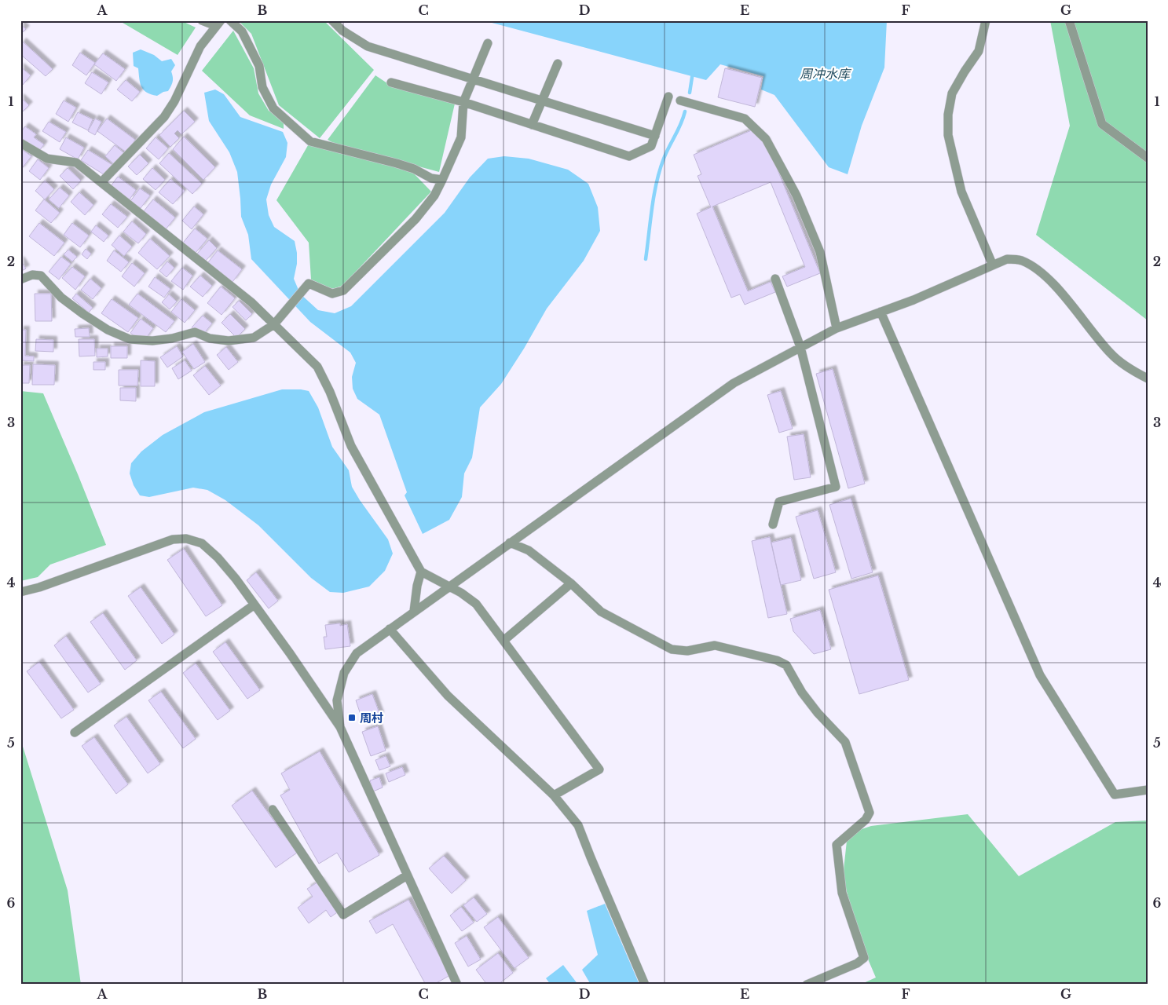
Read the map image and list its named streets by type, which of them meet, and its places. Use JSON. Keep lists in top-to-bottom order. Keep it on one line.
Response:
{"water":["周冲水库"],"places":{"transit":["周村"]},"grid":{"columns":["A","B","C","D","E","F","G"],"rows":["1","2","3","4","5","6"]}}
